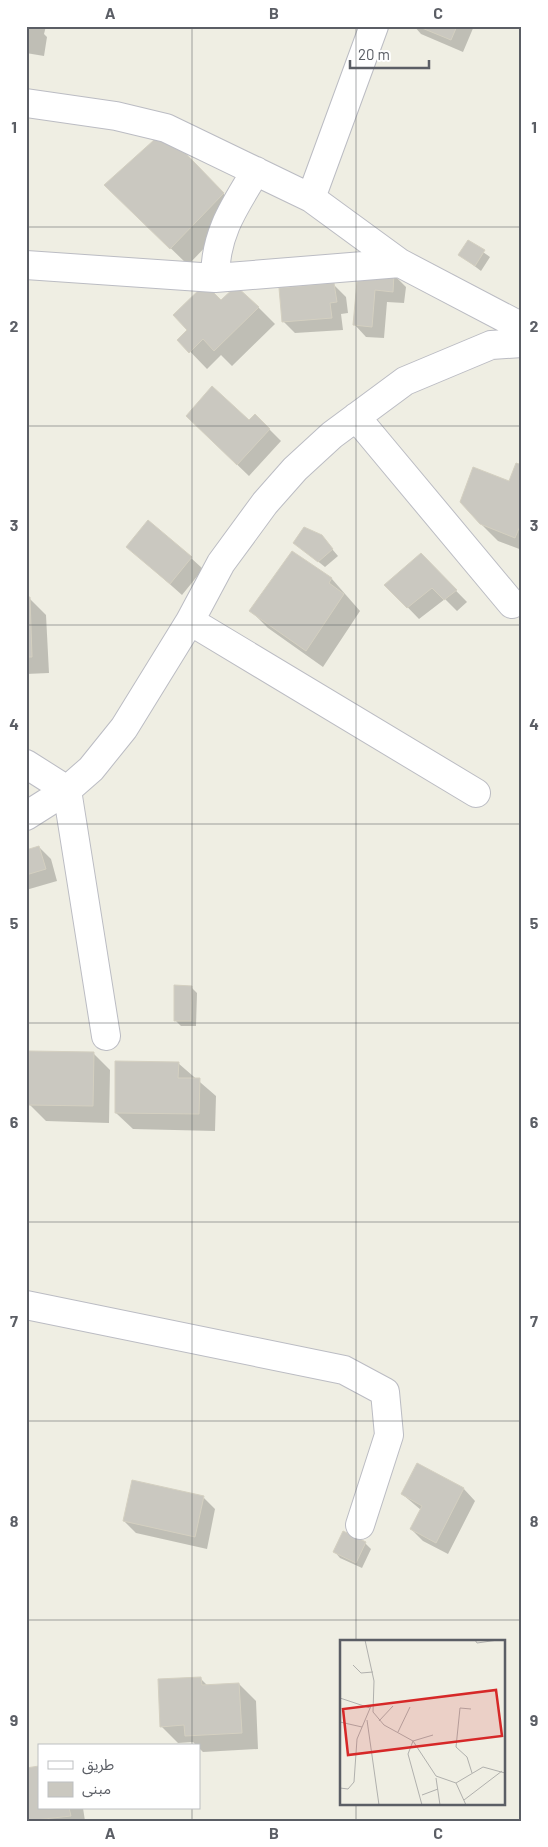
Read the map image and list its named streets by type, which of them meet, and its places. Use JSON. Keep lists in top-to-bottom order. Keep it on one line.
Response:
{"legend":["طريق","مبنى"],"scale_bar":"20 m","grid":{"columns":["A","B","C"],"rows":["1","2","3","4","5","6","7","8","9"]}}
